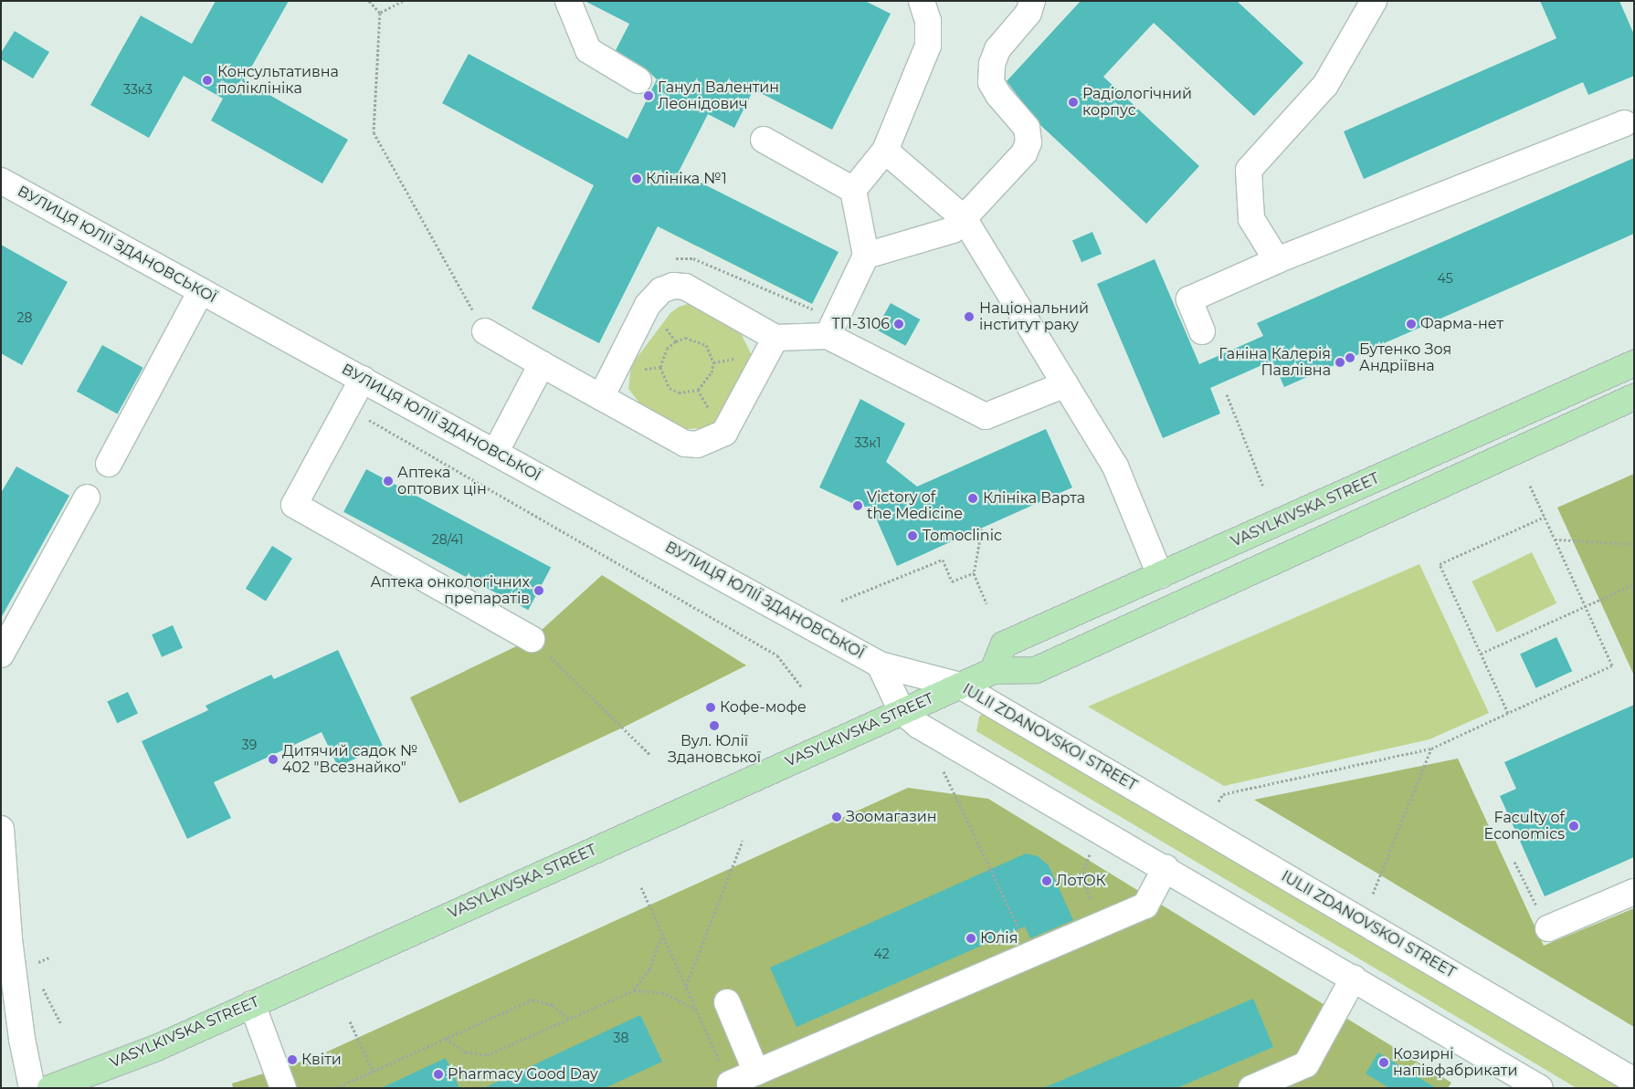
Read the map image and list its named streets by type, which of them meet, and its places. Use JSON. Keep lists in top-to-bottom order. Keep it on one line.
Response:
{"streets":{"main road":["VASYLKIVSKA STREET"],"street":["ВУЛИЦЯ ЮЛІЇ ЗДАНОВСЬКОЇ","IULII ZDANOVSKOI STREET"]},"crossings":[["ВУЛИЦЯ ЮЛІЇ ЗДАНОВСЬКОЇ","IULII ZDANOVSKOI STREET"],["VASYLKIVSKA STREET","IULII ZDANOVSKOI STREET"]],"places":["Консультативна поліклініка","Ганул Валентин Леонідович","Радіологічний корпус","Клініка №1","Національний інститут раку","ТП-3106","Фарма-нет","Бутенко Зоя Андріївна","Ганіна Калерія Павлівна","Аптека оптових цін","Клініка Варта","Victory of the Medicine","Tomoclinic","Аптека онкологічних препаратів","Кофе-мофе","Вул. Юлії Здановської","Дитячий садок № 402 \"Всезнайко\"","Зоомагазин","Faculty of Economics","ЛотОК","Юлія","Квіти","Козирні напівфабрикати","Pharmacy Good Day"],"house_numbers":["33к3","45","28","33к1","28/41","39","42","38"]}
